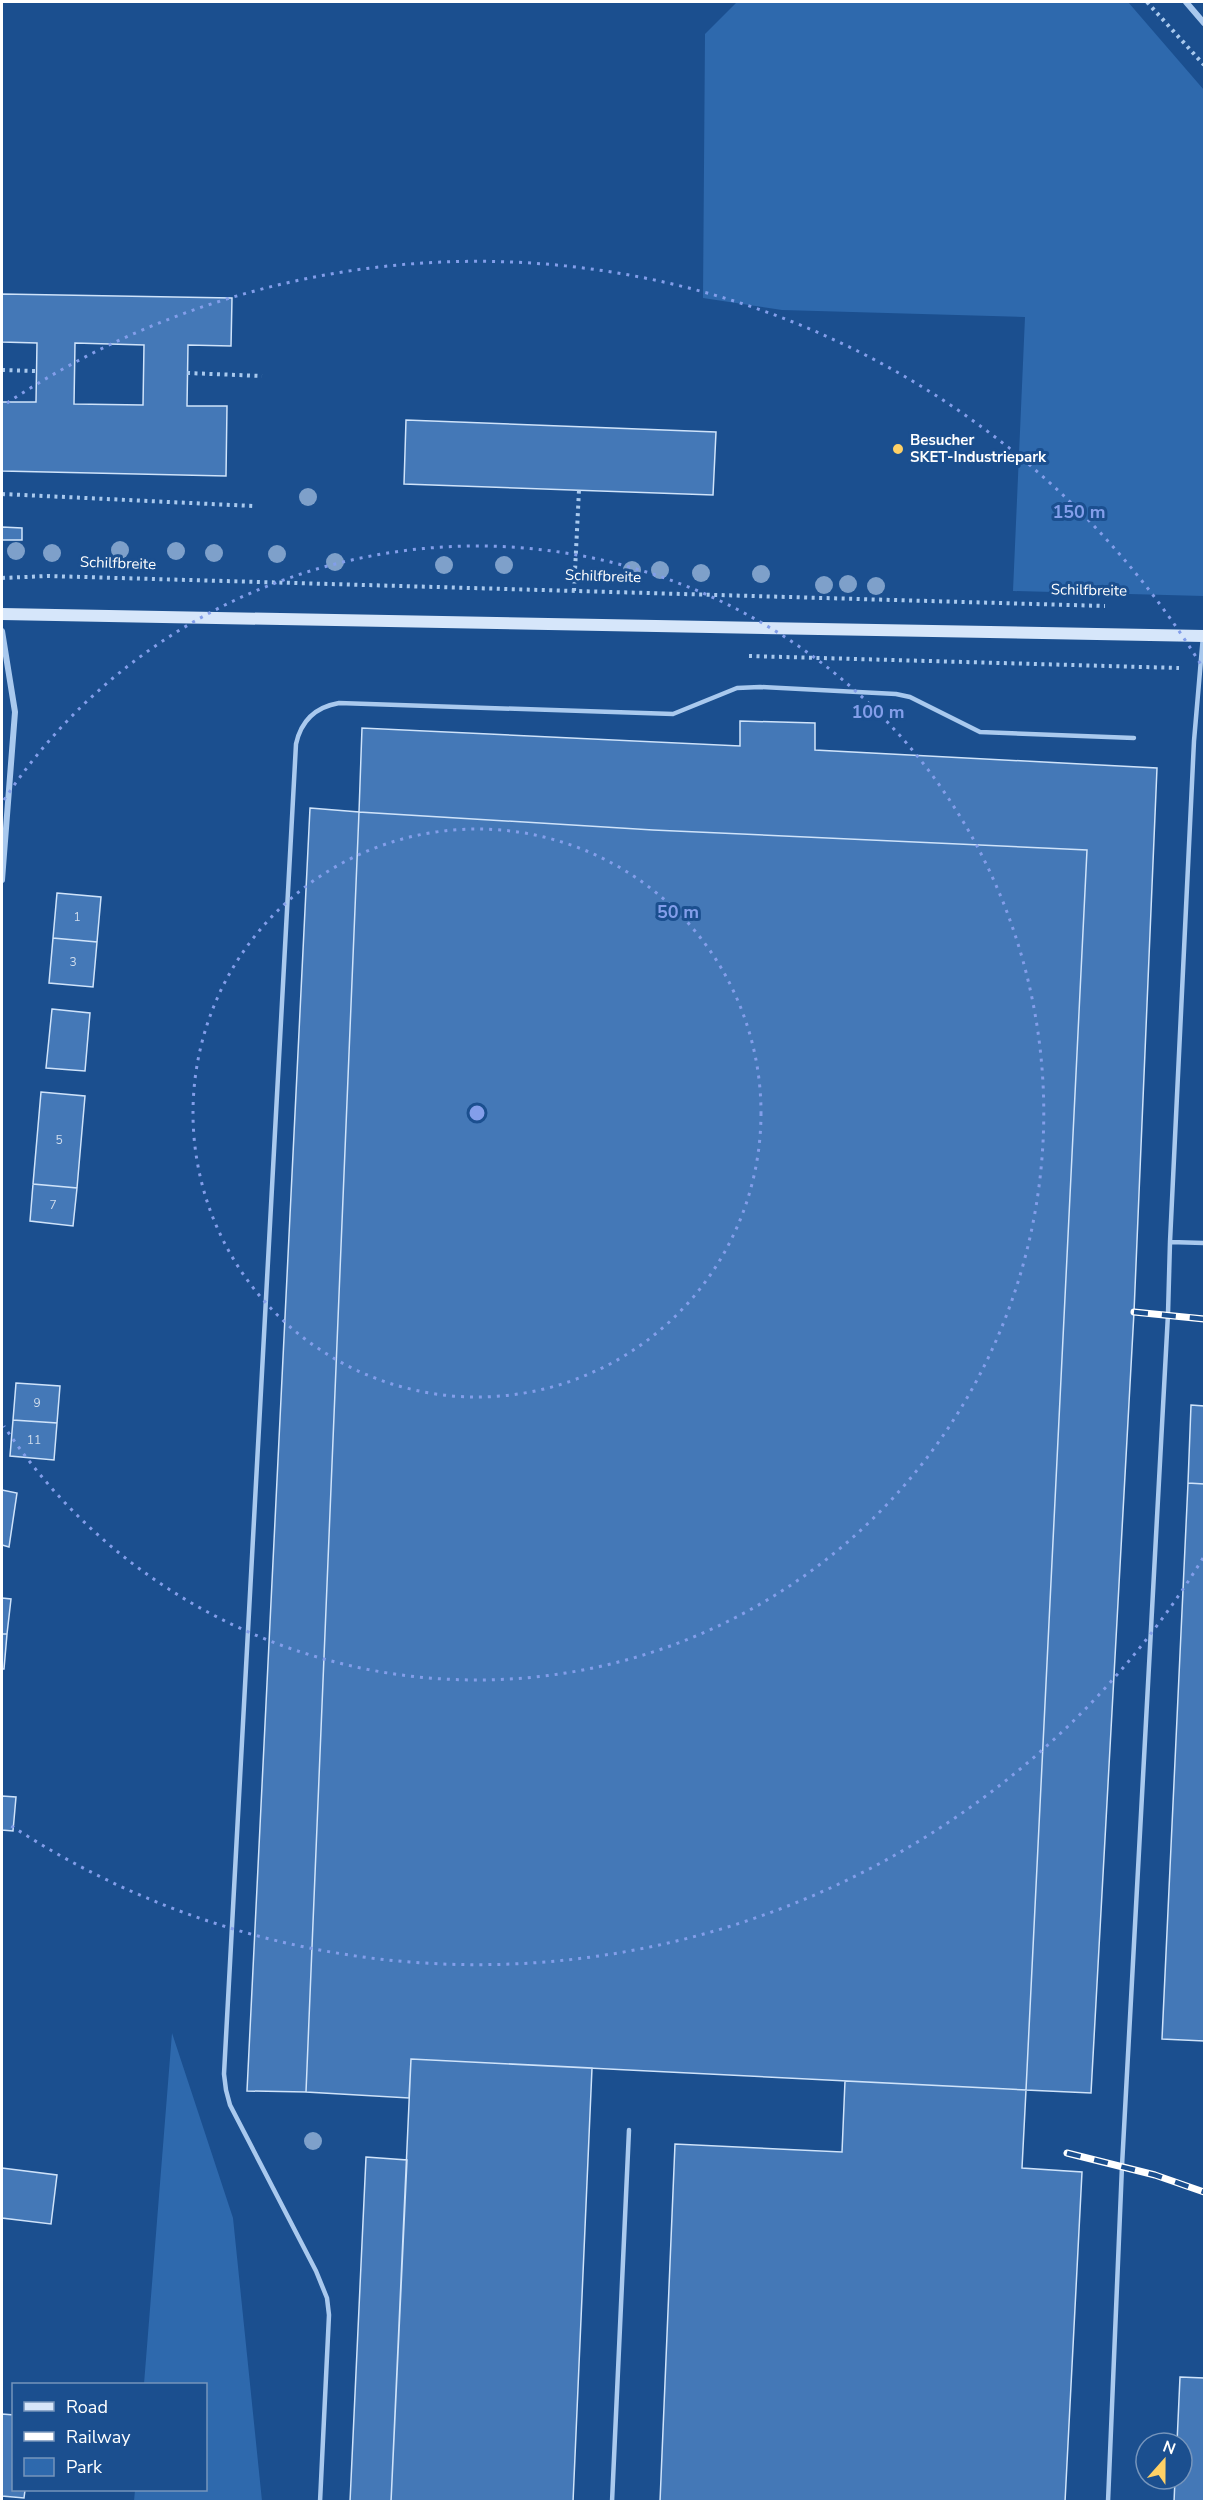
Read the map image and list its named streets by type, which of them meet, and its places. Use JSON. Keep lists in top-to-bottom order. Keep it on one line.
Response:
{"streets":{"path":["Schilfbreite"]},"places":["Besucher SKET-Industriepark"],"house_numbers":["1","3","5","7","9","11"],"legend":["Road","Railway","Park"],"north":"top","rings":["150 m","100 m","50 m"]}
